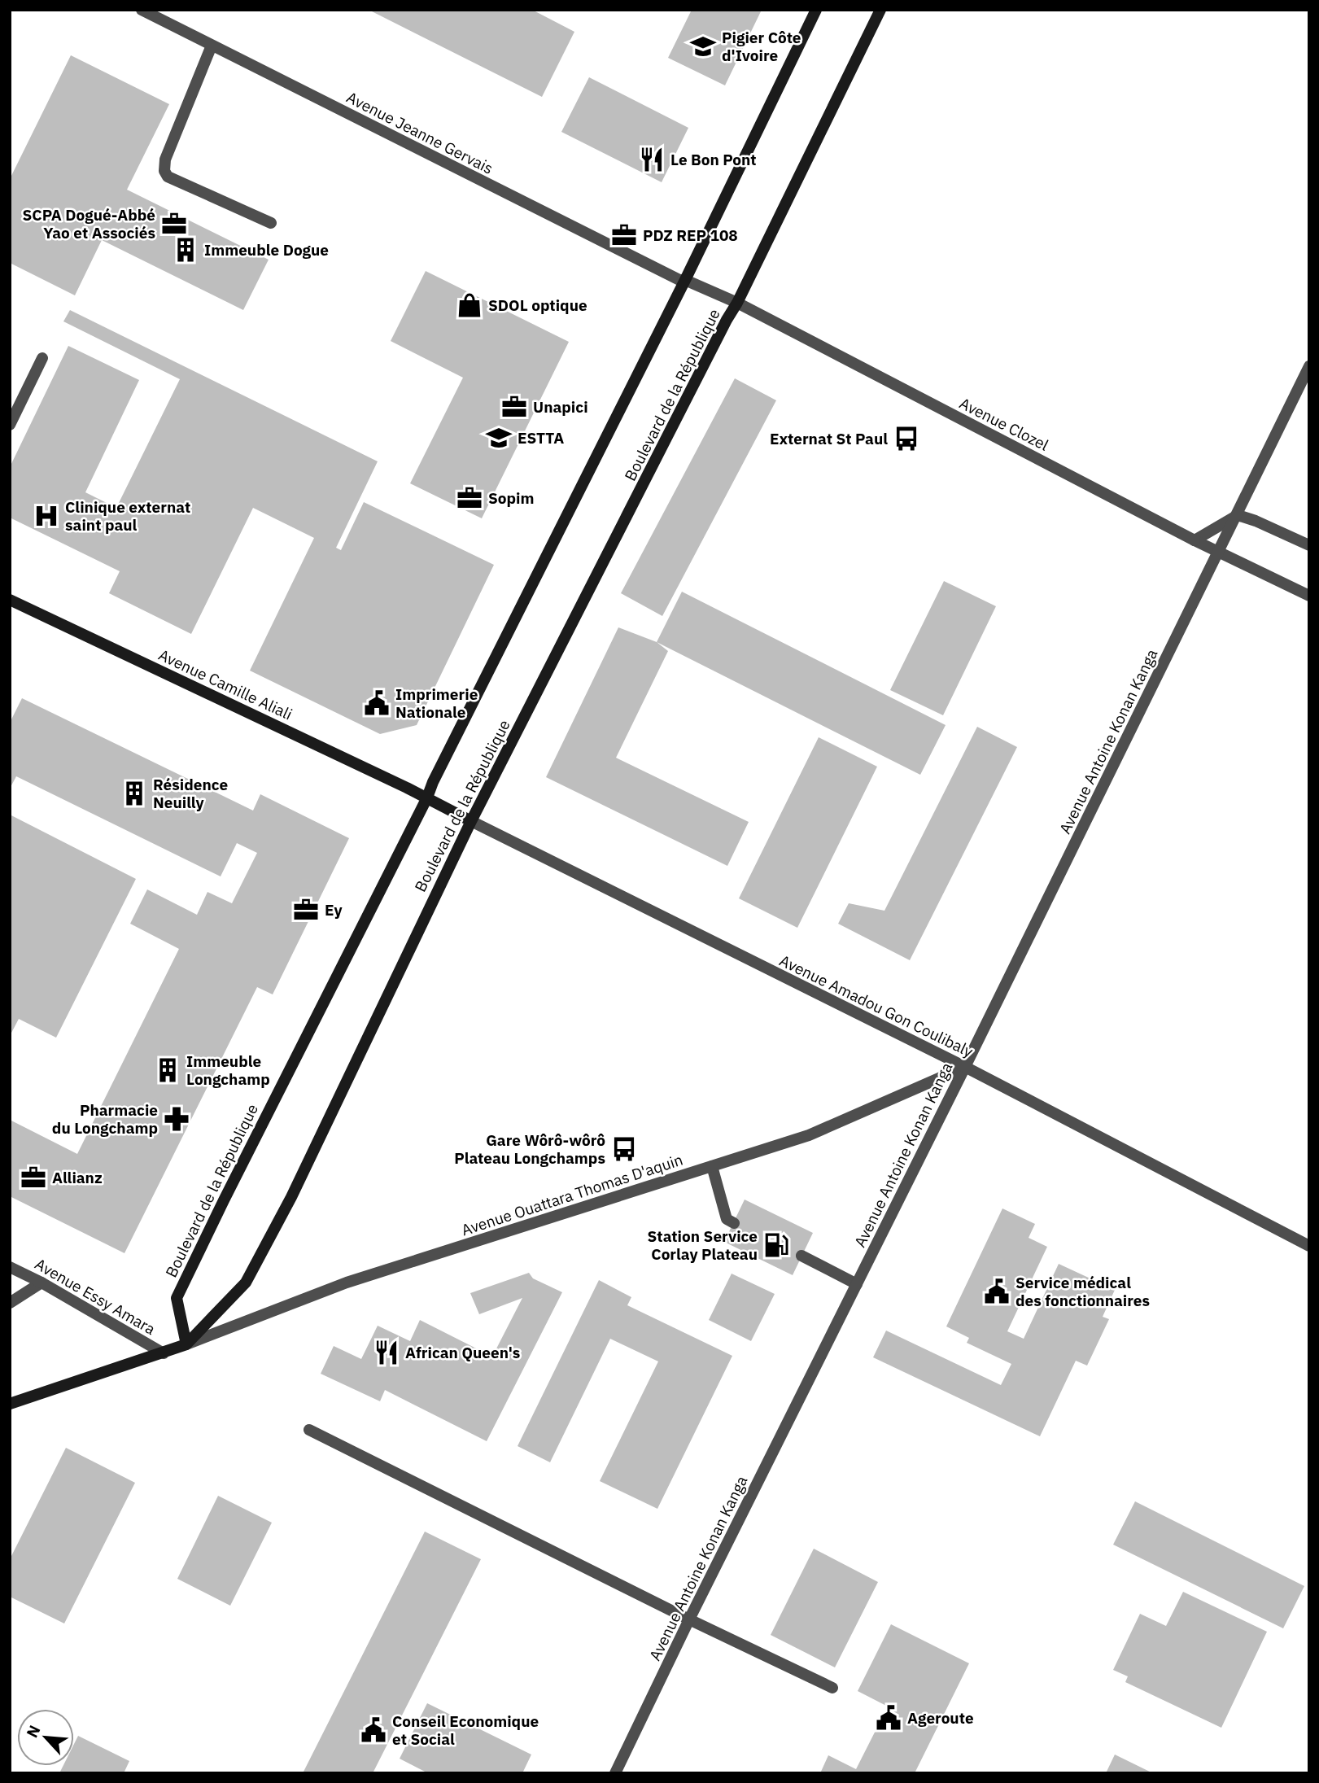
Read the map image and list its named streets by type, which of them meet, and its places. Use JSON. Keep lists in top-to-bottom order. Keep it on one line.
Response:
{"streets":{"main road":["Boulevard de la République","Avenue Camille Aliali","Avenue Amadou Gon Coulibaly"],"street":["Avenue Jeanne Gervais","Avenue Clozel","Avenue Antoine Konan Kanga","Avenue Ouattara Thomas D'aquin","Avenue Essy Amara"]},"crossings":[["Avenue Jeanne Gervais","Boulevard de la République"],["Avenue Jeanne Gervais","Avenue Clozel"],["Boulevard de la République","Avenue Clozel"],["Boulevard de la République","Avenue Camille Aliali"],["Boulevard de la République","Avenue Amadou Gon Coulibaly"],["Boulevard de la République","Avenue Ouattara Thomas D'aquin"],["Avenue Clozel","Avenue Antoine Konan Kanga"],["Avenue Camille Aliali","Avenue Amadou Gon Coulibaly"],["Avenue Antoine Konan Kanga","Avenue Amadou Gon Coulibaly"],["Avenue Antoine Konan Kanga","Avenue Ouattara Thomas D'aquin"],["Avenue Amadou Gon Coulibaly","Avenue Ouattara Thomas D'aquin"]],"places":{"school or university":["Pigier Côte d'Ivoire","ESTTA"],"restaurant":["Le Bon Pont","African Queen's"],"office":["SCPA Dogué-Abbé Yao et Associés","PDZ REP 108","Unapici","Sopim","Ey","Allianz"],"building":["Immeuble Dogue","Résidence Neuilly","Immeuble Longchamp"],"shop":["SDOL optique"],"bus stop":["Externat St Paul","Gare Wôrô-wôrô Plateau Longchamps"],"hospital":["Clinique externat saint paul"],"public building":["Imprimerie Nationale","Service médical des fonctionnaires","Ageroute","Conseil Economique et Social"],"pharmacy":["Pharmacie du Longchamp"],"fuel station":["Station Service Corlay Plateau"]},"north":"top left"}
